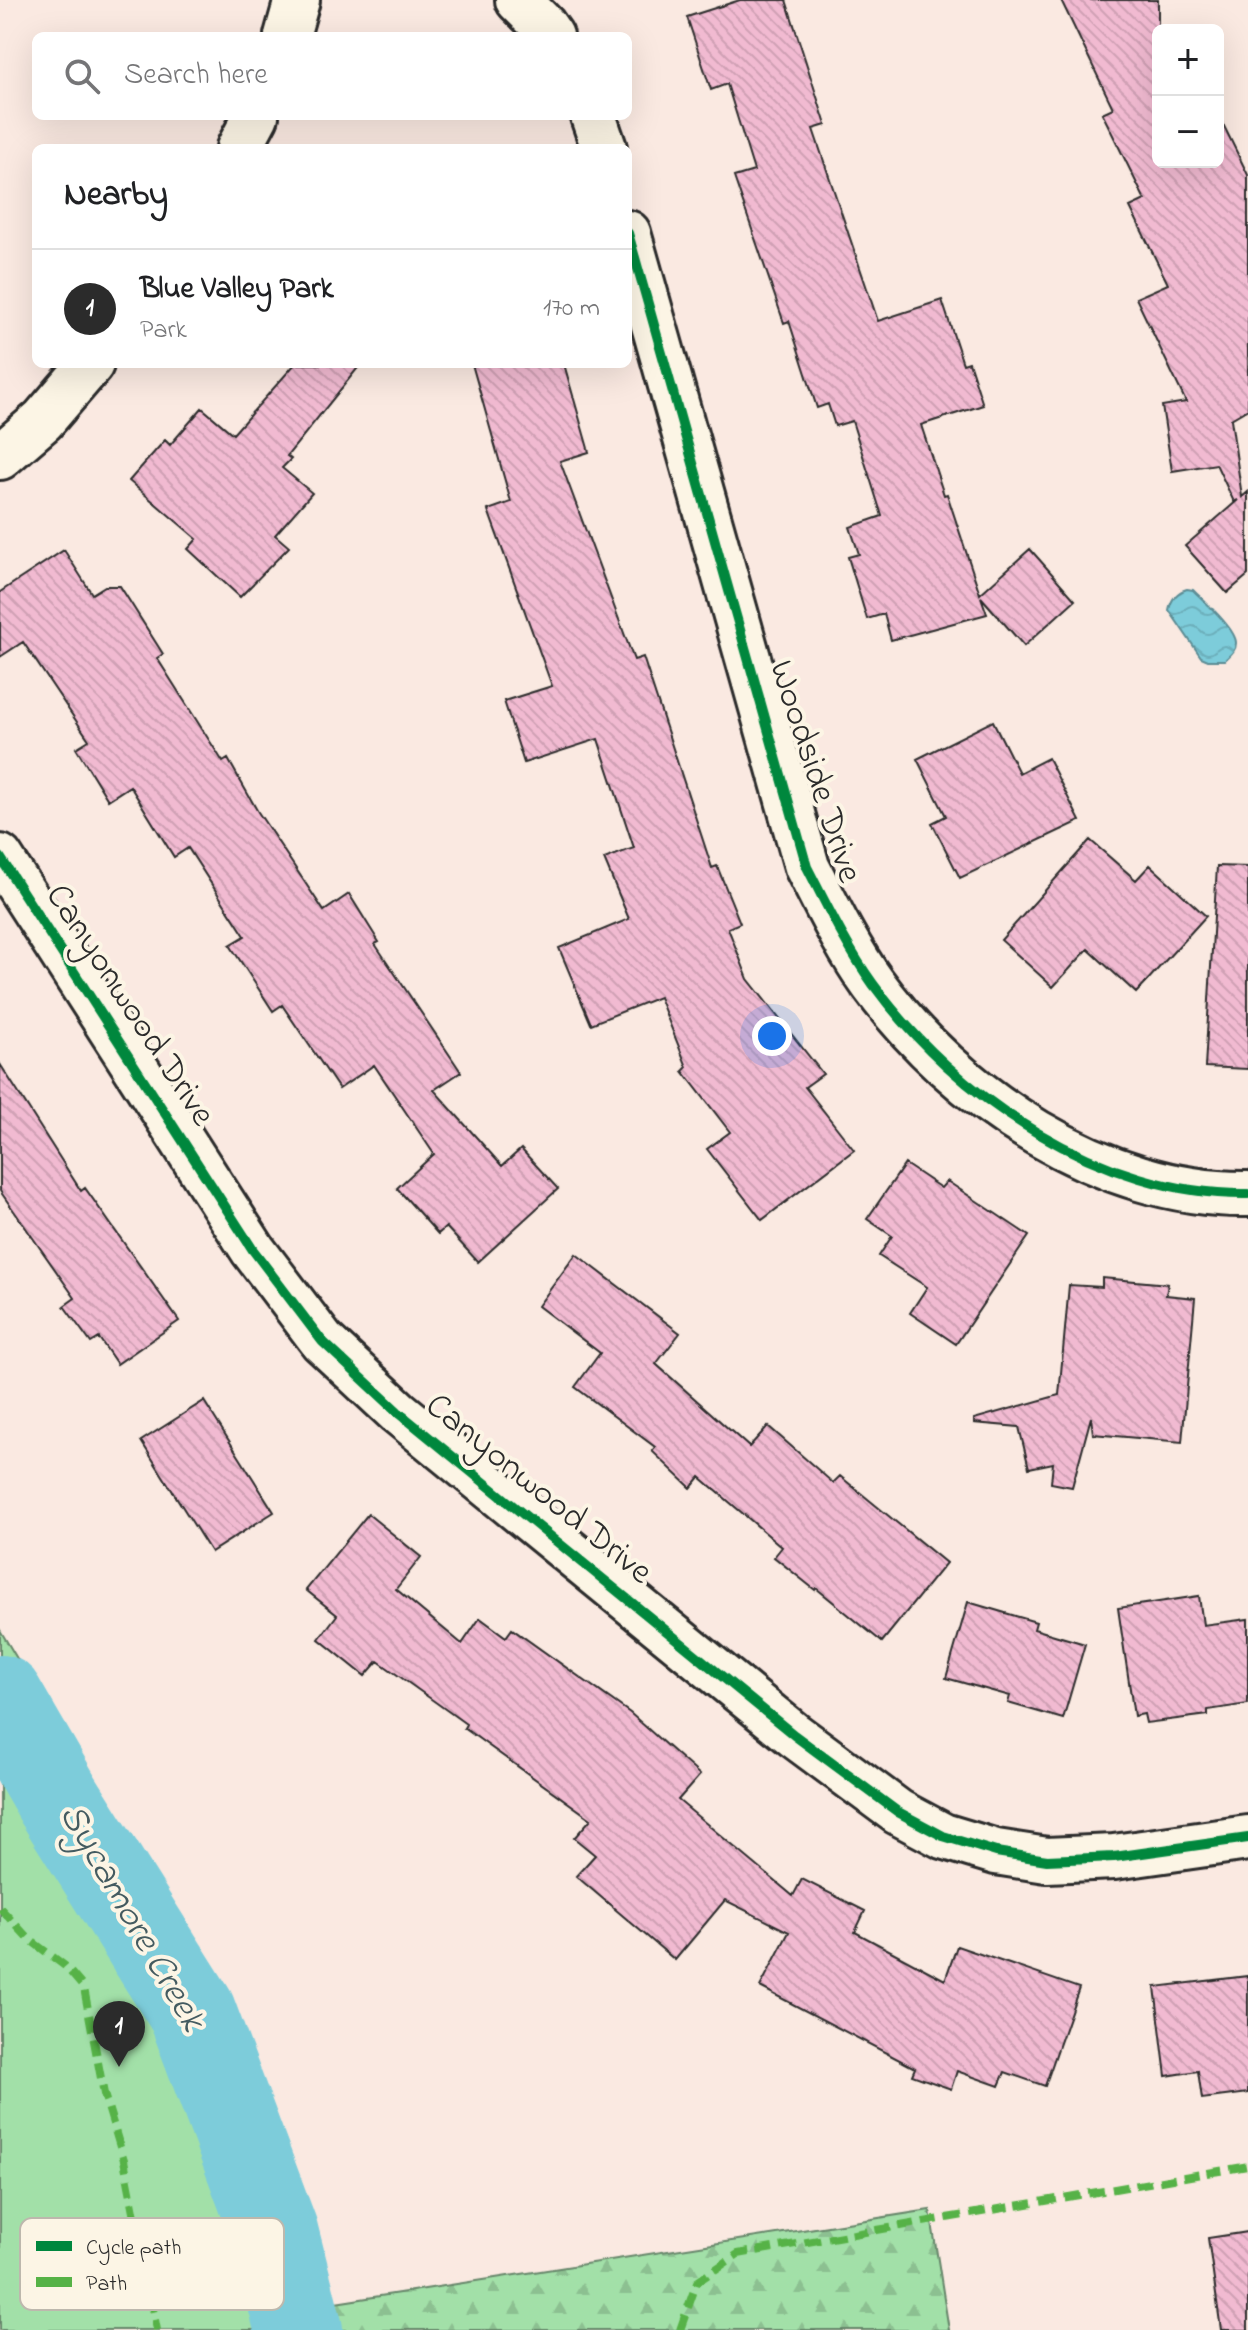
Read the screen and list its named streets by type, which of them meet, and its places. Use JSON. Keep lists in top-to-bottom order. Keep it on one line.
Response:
{"streets":{"street":["Woodside Drive","Canyonwood Drive"]},"water":["Sycamore Creek"],"legend":["Cycle path","Path"],"page":{"map_buttons":["+","−"],"search":"Search here","heading":"Nearby","list":[{"mark":"1","name":"Blue Valley Park","note":"Park","value":"170 m"}],"pins":"1"}}
